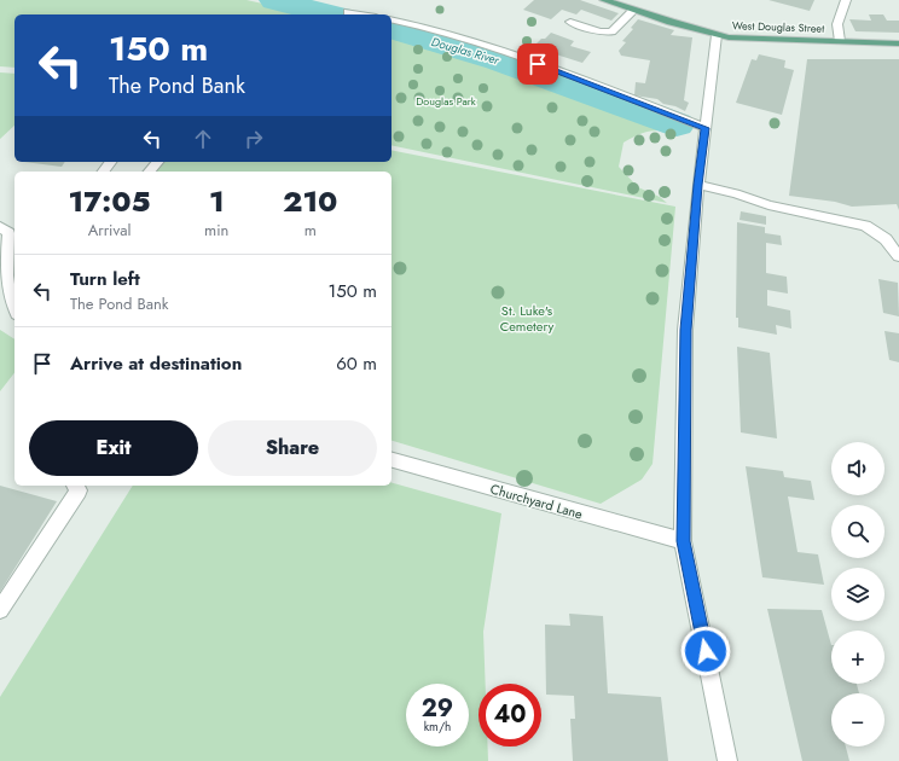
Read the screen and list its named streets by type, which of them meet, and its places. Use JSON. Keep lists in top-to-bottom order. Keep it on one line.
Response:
{"streets":{"main road":["West Douglas Street"],"street":["Churchyard Lane"]},"water":["Douglas River"],"parks":["Douglas Park","St. Luke's Cemetery"],"page":{"turn":["150 m","The Pond Bank"],"eta":["17:05","Arrival","1","min","210","m"],"list":[{"name":"Turn left","note":"The Pond Bank","value":"150 m"},{"name":"Arrive at destination","value":"60 m"}],"buttons":["Exit","Share"],"map_buttons":["+","−"],"speed":"29 km/h","limit":"40"}}
